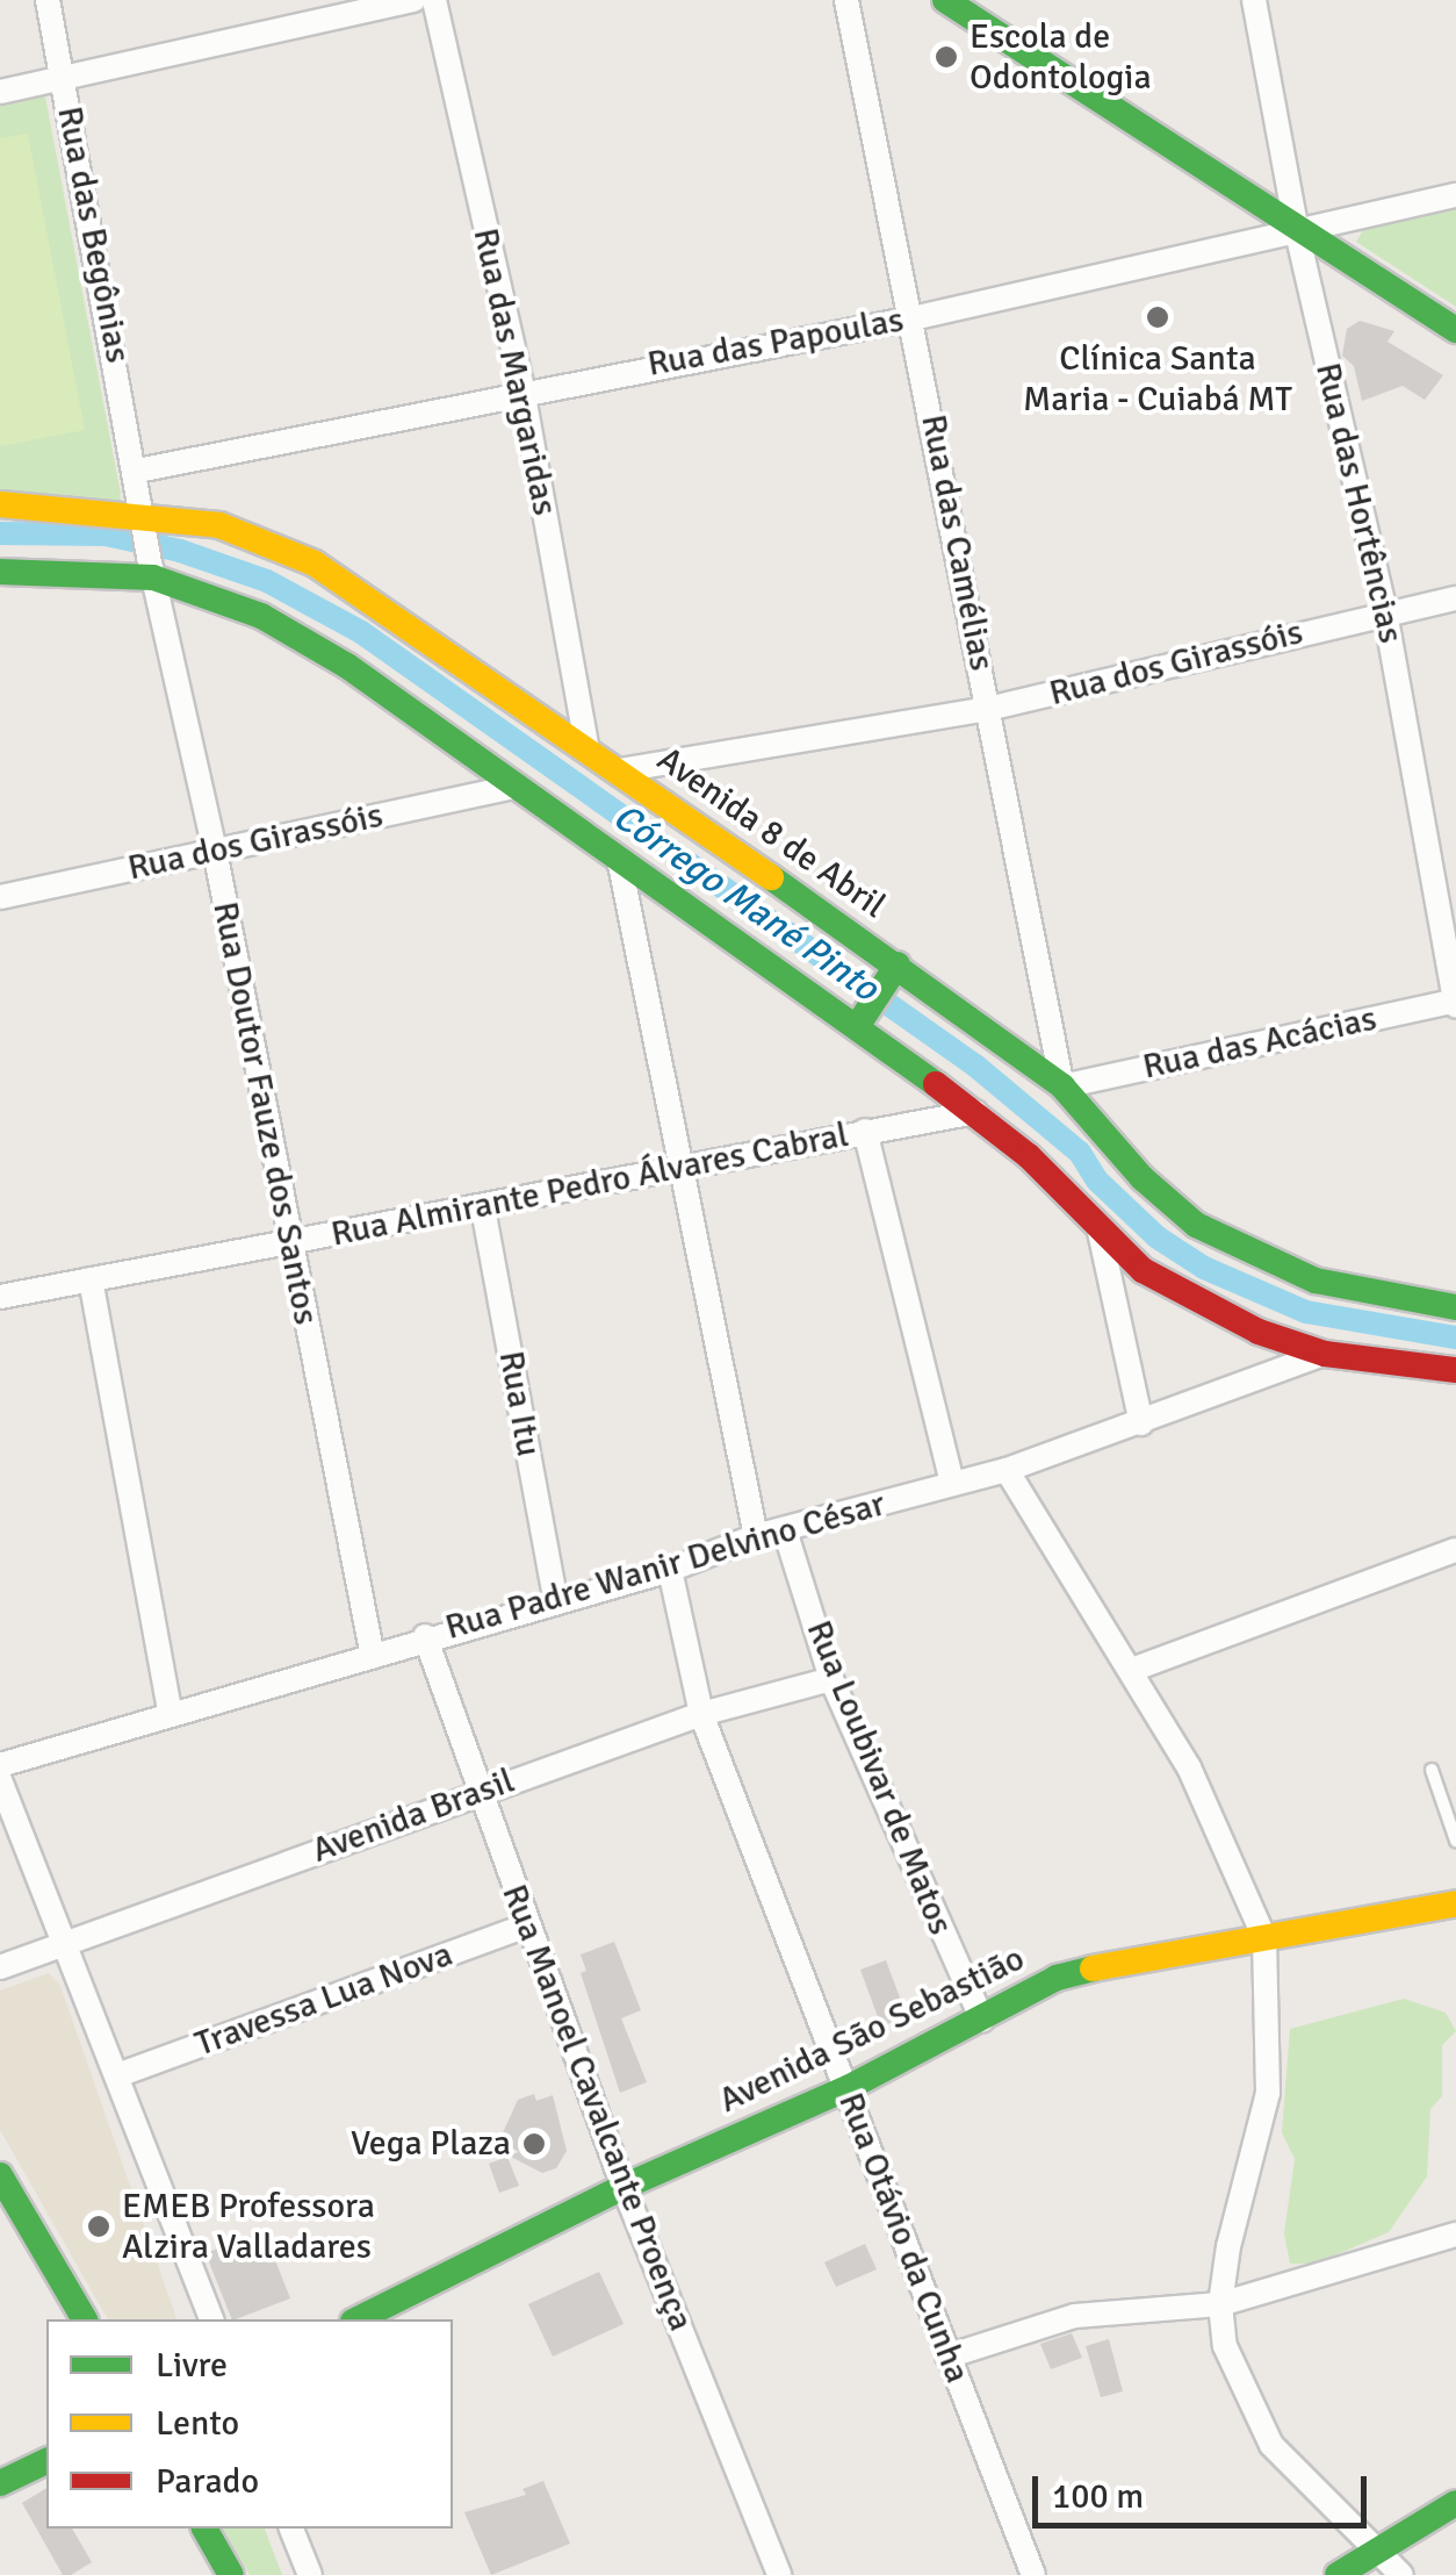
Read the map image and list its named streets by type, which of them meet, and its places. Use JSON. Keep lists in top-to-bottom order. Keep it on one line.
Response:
{"streets":{"main road":["Avenida 8 de Abril","Avenida São Sebastião"],"street":["Rua das Begônias","Rua das Papoulas","Rua das Margaridas","Rua das Hortências","Rua das Camélias","Rua dos Girassóis","Rua das Acácias","Rua Doutor Fauze dos Santos","Rua Almirante Pedro Álvares Cabral","Rua Itu","Rua Padre Wanir Delvino César","Rua Loubivar de Matos","Avenida Brasil","Travessa Lua Nova","Rua Manoel Cavalcante Proença","Rua Otávio da Cunha"]},"crossings":[["Rua das Begônias","Rua das Papoulas"],["Rua das Papoulas","Rua das Margaridas"],["Rua das Papoulas","Rua das Hortências"],["Rua das Papoulas","Rua das Camélias"],["Rua das Margaridas","Avenida 8 de Abril"],["Rua das Hortências","Rua dos Girassóis"],["Rua das Hortências","Rua das Acácias"],["Rua das Camélias","Rua dos Girassóis"],["Rua das Camélias","Avenida 8 de Abril"],["Rua das Camélias","Rua das Acácias"],["Rua dos Girassóis","Avenida 8 de Abril"],["Rua dos Girassóis","Rua Doutor Fauze dos Santos"],["Avenida 8 de Abril","Rua das Acácias"],["Avenida 8 de Abril","Rua Doutor Fauze dos Santos"],["Rua Doutor Fauze dos Santos","Rua Almirante Pedro Álvares Cabral"],["Rua Doutor Fauze dos Santos","Rua Padre Wanir Delvino César"],["Rua Almirante Pedro Álvares Cabral","Rua Itu"],["Rua Itu","Rua Padre Wanir Delvino César"],["Rua Padre Wanir Delvino César","Rua Loubivar de Matos"],["Rua Padre Wanir Delvino César","Rua Manoel Cavalcante Proença"],["Rua Padre Wanir Delvino César","Rua Otávio da Cunha"],["Rua Loubivar de Matos","Avenida Brasil"],["Rua Loubivar de Matos","Avenida São Sebastião"],["Avenida Brasil","Rua Manoel Cavalcante Proença"],["Avenida Brasil","Rua Otávio da Cunha"],["Travessa Lua Nova","Rua Manoel Cavalcante Proença"],["Avenida São Sebastião","Rua Manoel Cavalcante Proença"],["Avenida São Sebastião","Rua Otávio da Cunha"]],"water":["Córrego Mané Pinto"],"places":["Escola de Odontologia","Clínica Santa Maria - Cuiabá MT","Vega Plaza","EMEB Professora Alzira Valladares"],"legend":["Livre","Lento","Parado"],"scale_bar":"100 m"}
